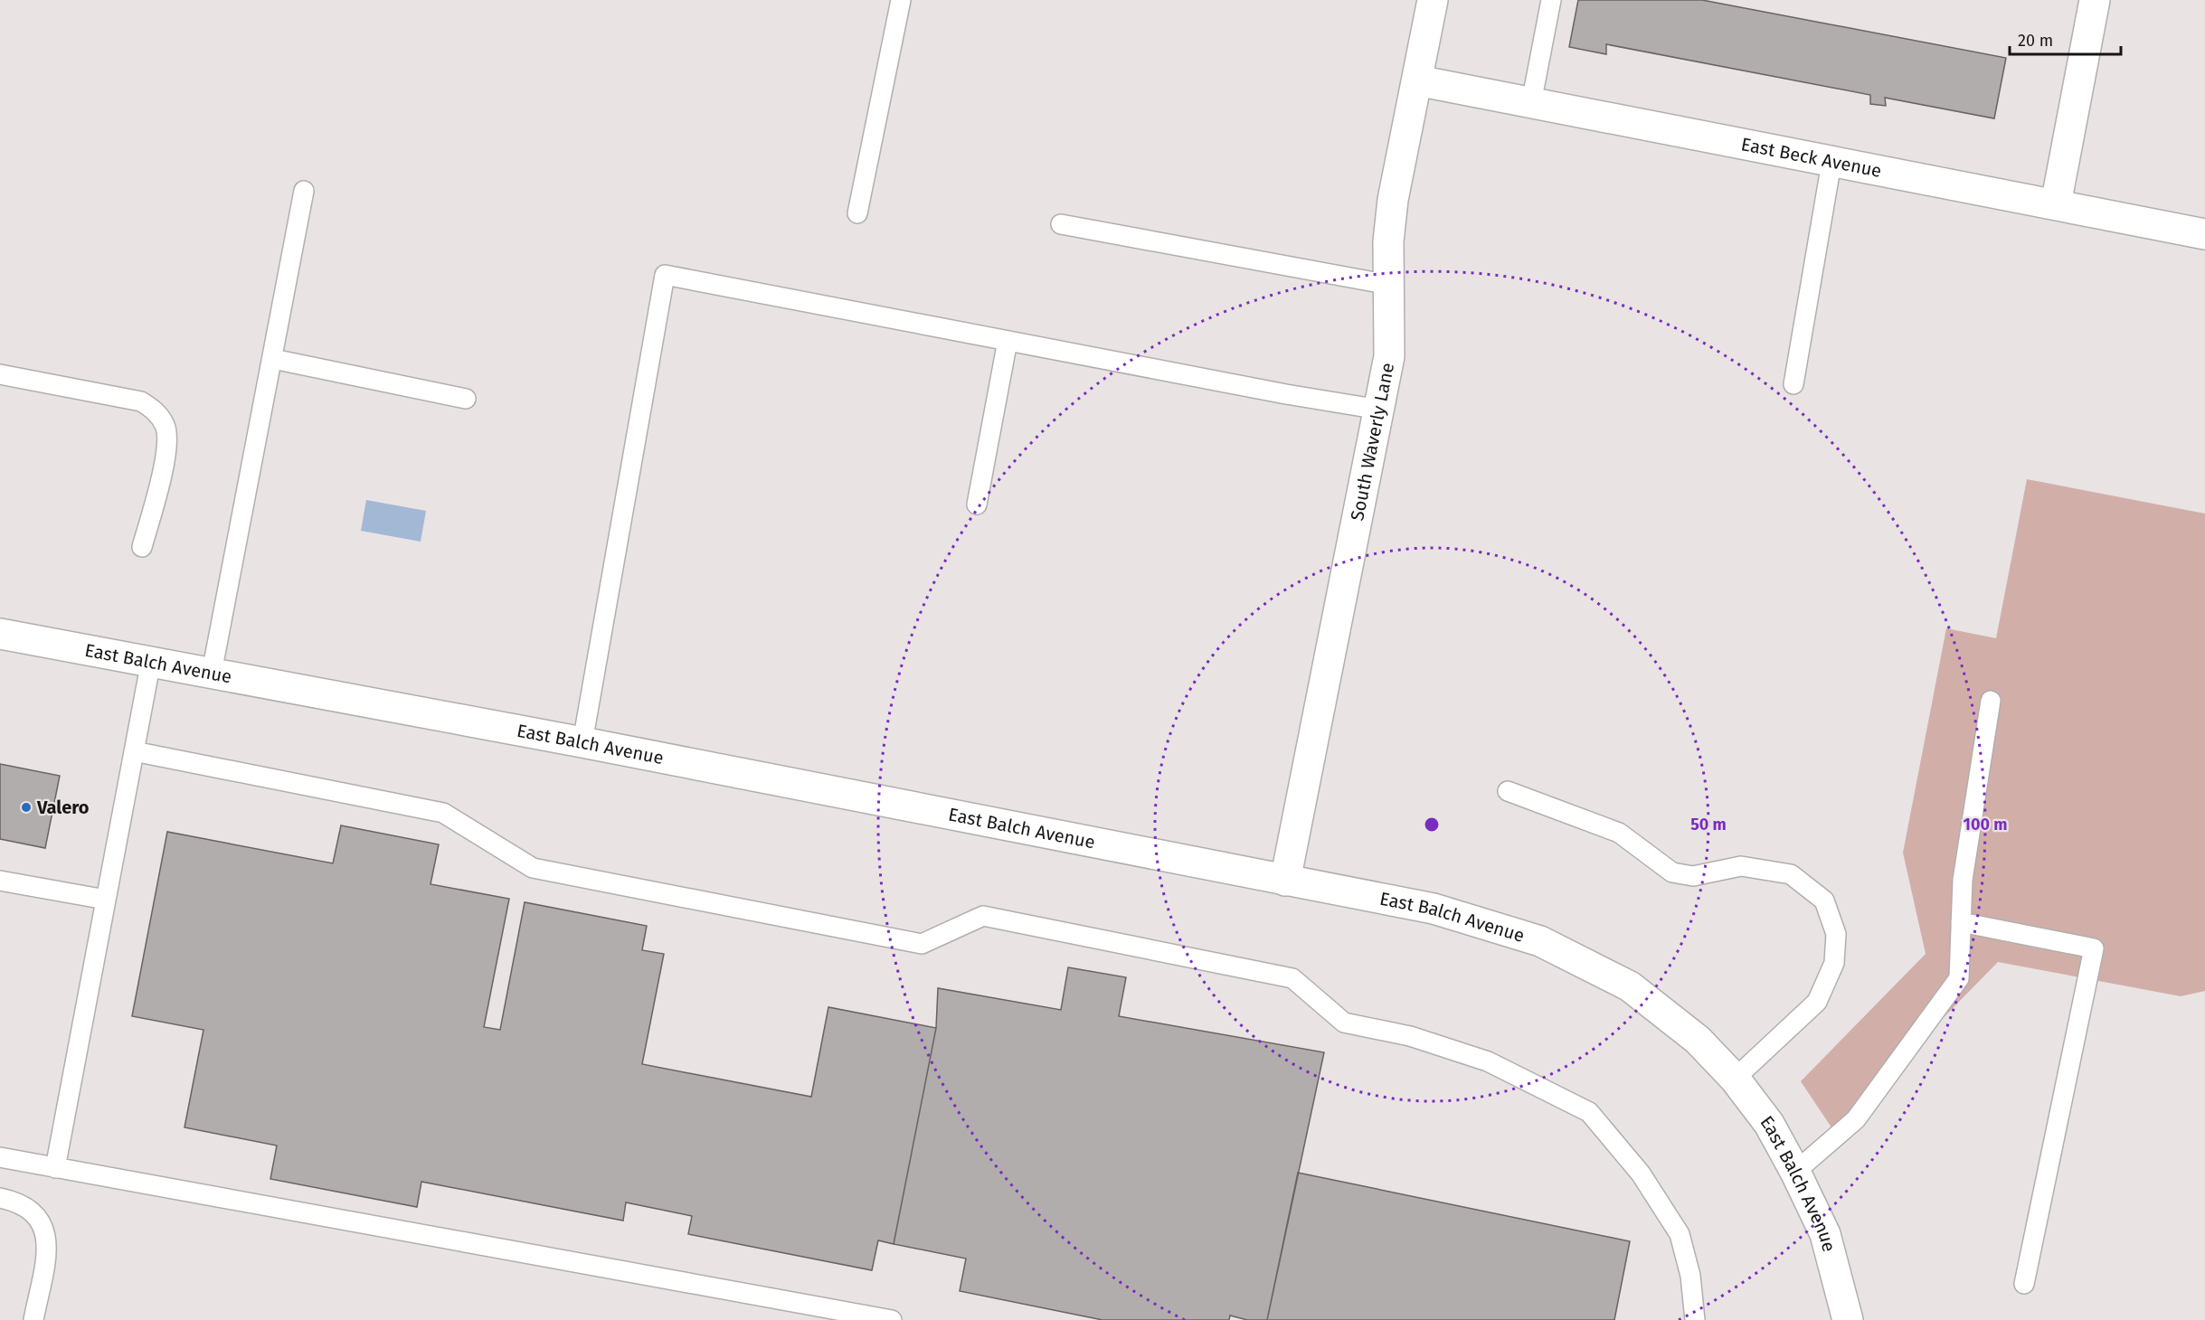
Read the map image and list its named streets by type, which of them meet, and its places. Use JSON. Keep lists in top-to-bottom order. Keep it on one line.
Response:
{"streets":{"street":["East Beck Avenue","South Waverly Lane","East Balch Avenue"]},"crossings":[["East Beck Avenue","South Waverly Lane"],["South Waverly Lane","East Balch Avenue"]],"places":["Valero"],"scale_bar":"20 m","rings":["50 m","100 m"]}
